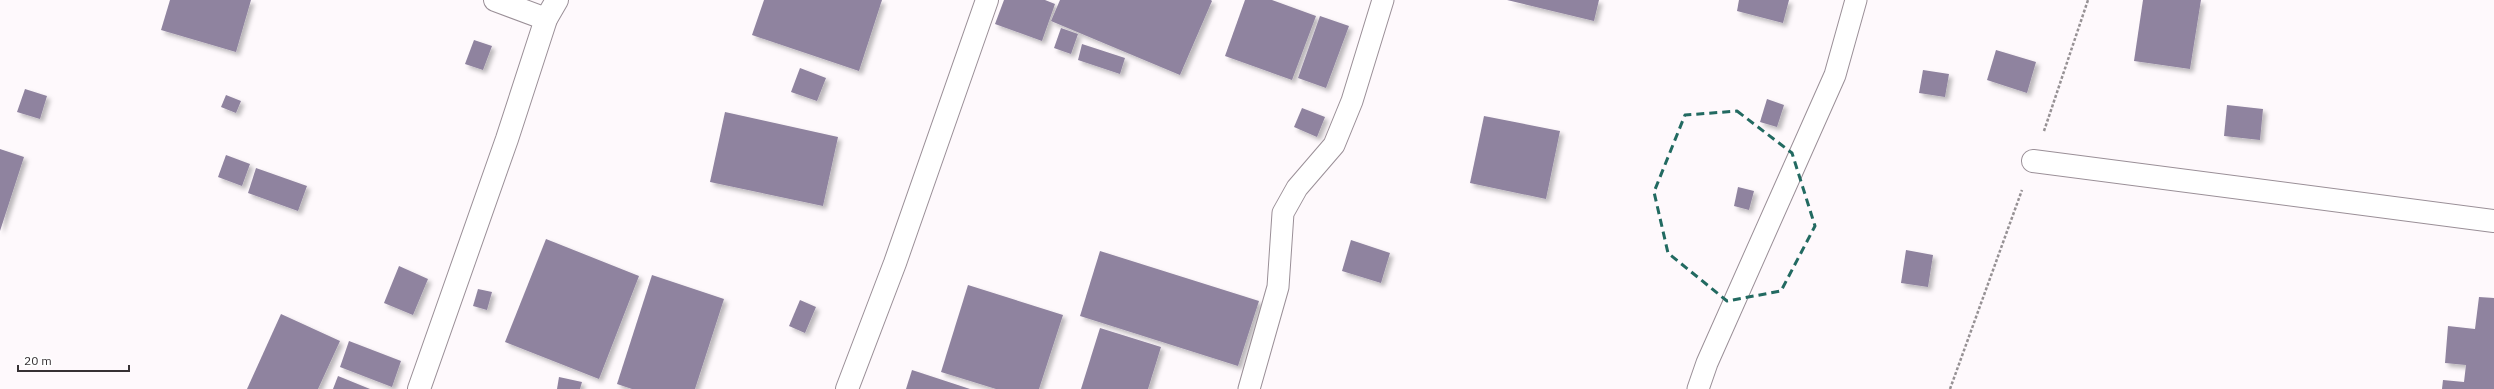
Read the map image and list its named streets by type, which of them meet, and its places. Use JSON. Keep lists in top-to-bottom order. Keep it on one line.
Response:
{"scale_bar":"20 m"}
